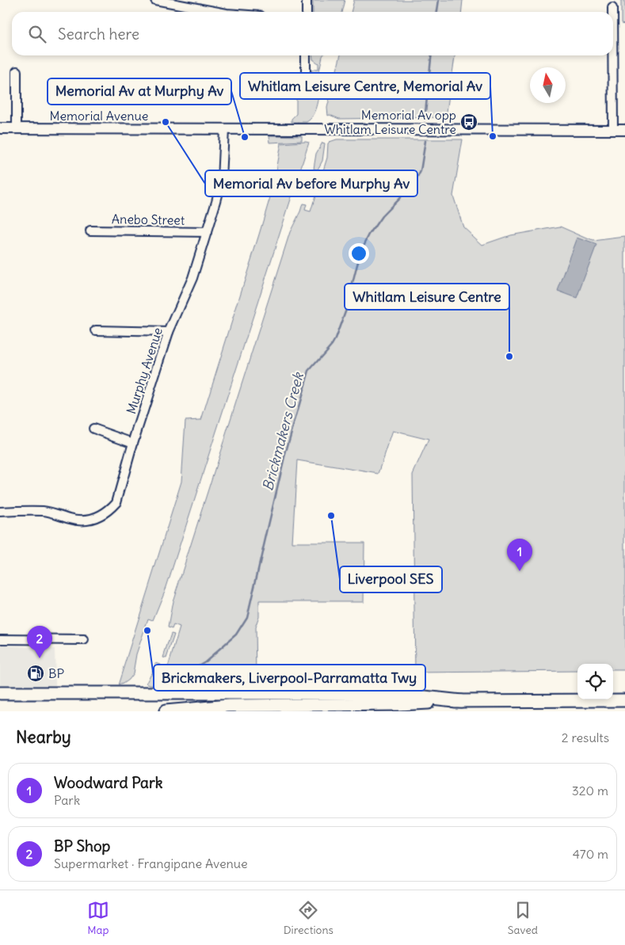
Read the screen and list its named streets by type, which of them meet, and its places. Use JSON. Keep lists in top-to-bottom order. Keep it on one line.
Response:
{"streets":{"street":["Memorial Avenue","Anebo Street","Murphy Avenue"]},"crossings":[["Memorial Avenue","Murphy Avenue"],["Anebo Street","Murphy Avenue"]],"water":["Brickmakers Creek"],"places":{"other":["Memorial Av before Murphy Av","Whitlam Leisure Centre, Memorial Av","Memorial Av at Murphy Av","Whitlam Leisure Centre","Liverpool SES","Brickmakers, Liverpool-Parramatta Twy"],"bus stop":["Memorial Av opp Whitlam Leisure Centre"],"fuel station":["BP"]},"north":"top","page":{"search":"Search here","pins":["1","2"],"heading":["Nearby","2 results"],"list":[{"mark":"1","name":"Woodward Park","note":"Park","value":"320 m"},{"mark":"2","name":"BP Shop","note":"Supermarket · Frangipane Avenue","value":"470 m"}],"nav":["Map","Directions","Saved"]}}
